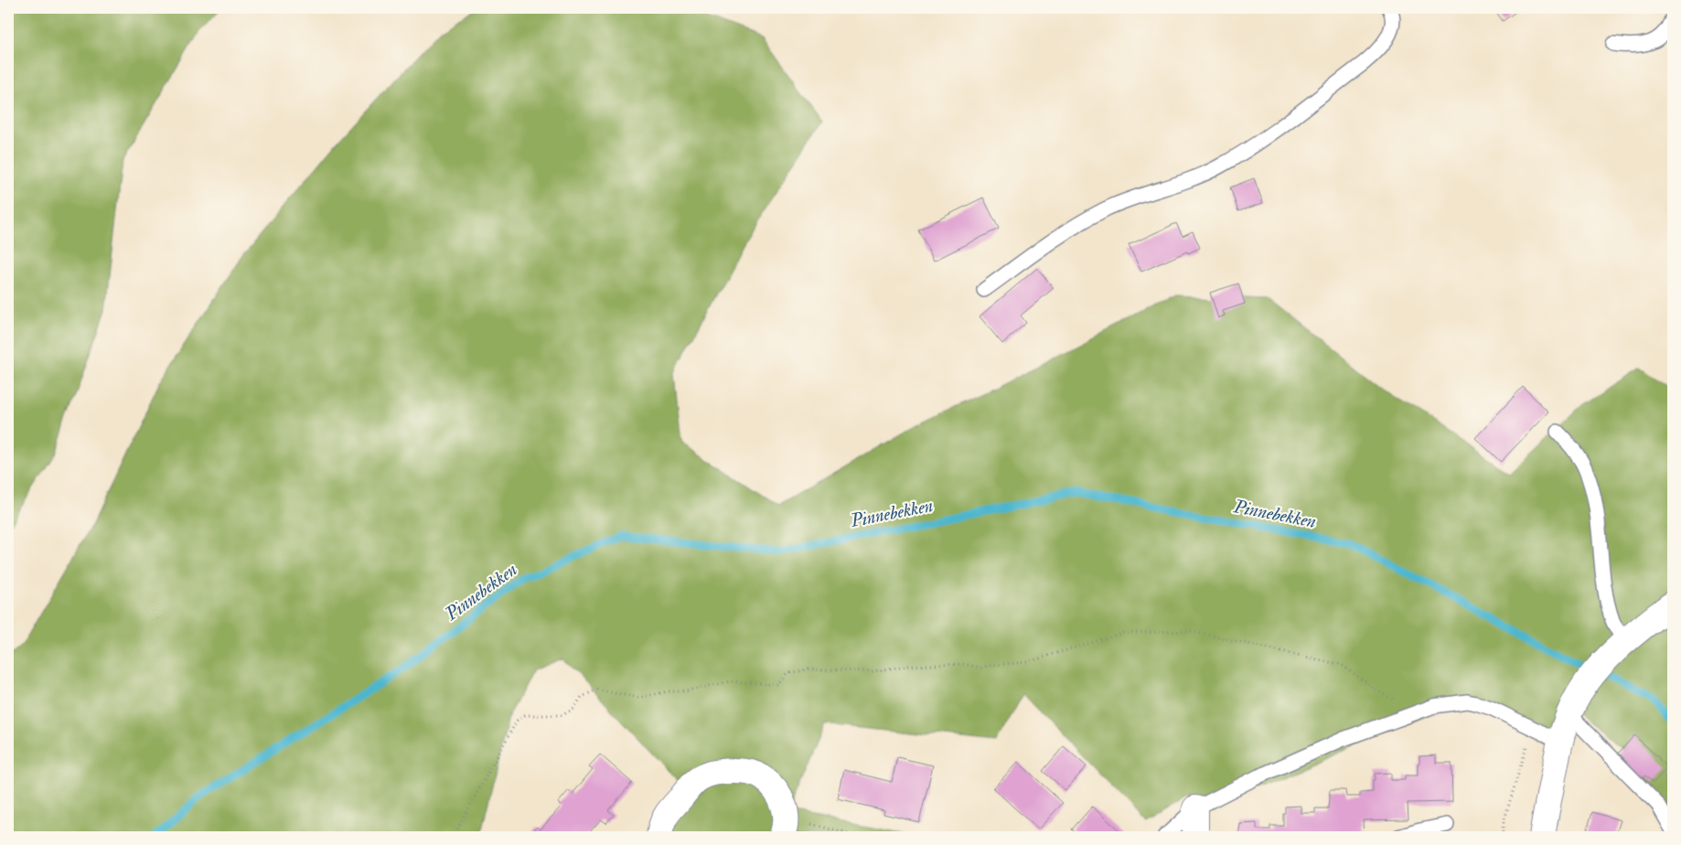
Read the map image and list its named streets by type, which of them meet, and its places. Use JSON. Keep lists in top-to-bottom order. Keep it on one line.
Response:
{"water":["Pinnebekken"]}
